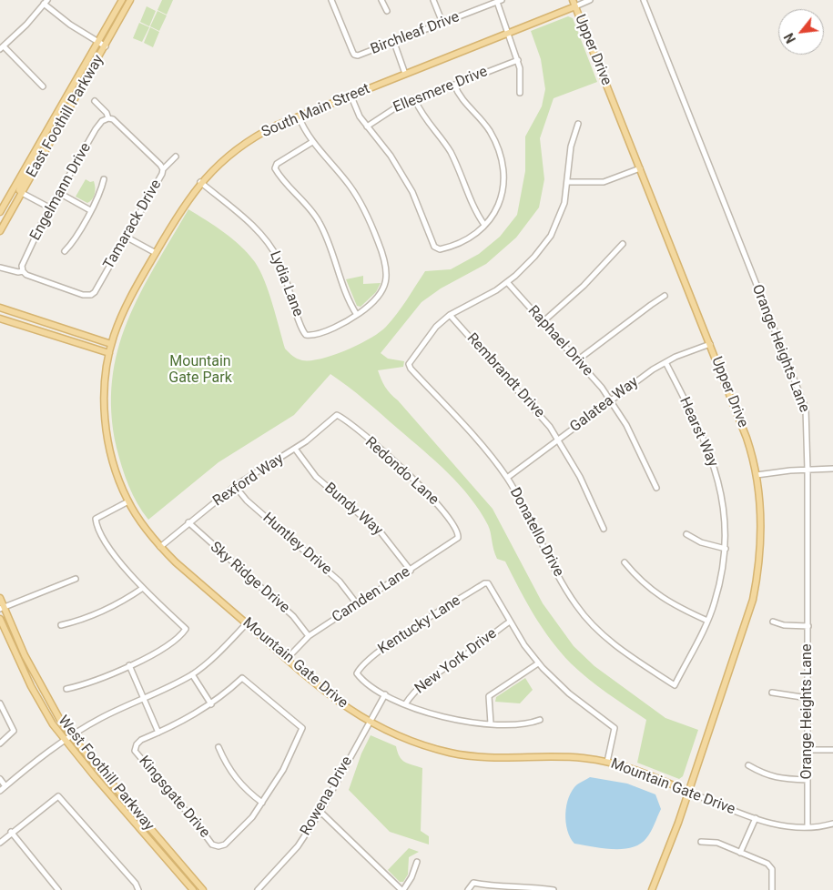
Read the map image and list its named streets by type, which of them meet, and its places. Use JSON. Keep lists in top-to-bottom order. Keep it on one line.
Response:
{"streets":{"main road":["Upper Drive","South Main Street","East Foothill Parkway","Mountain Gate Drive","West Foothill Parkway"],"street":["Birchleaf Drive","Ellesmere Drive","Engelmann Drive","Tamarack Drive","Lydia Lane","Raphael Drive","Orange Heights Lane","Rembrandt Drive","Galatea Way","Hearst Way","Redondo Lane","Rexford Way","Bundy Way","Donatello Drive","Huntley Drive","Sky Ridge Drive","Camden Lane","Kentucky Lane","New York Drive","Rowena Drive","Kingsgate Drive"]},"crossings":[["Upper Drive","South Main Street"],["Upper Drive","Galatea Way"],["Upper Drive","Mountain Gate Drive"],["South Main Street","Lydia Lane"],["South Main Street","Mountain Gate Drive"],["Engelmann Drive","Tamarack Drive"],["Raphael Drive","Galatea Way"],["Orange Heights Lane","Mountain Gate Drive"],["Rembrandt Drive","Galatea Way"],["Rembrandt Drive","Donatello Drive"],["Galatea Way","Hearst Way"],["Galatea Way","Donatello Drive"],["Hearst Way","Donatello Drive"],["Redondo Lane","Rexford Way"],["Redondo Lane","Camden Lane"],["Rexford Way","Bundy Way"],["Rexford Way","Huntley Drive"],["Rexford Way","Sky Ridge Drive"],["Rexford Way","Mountain Gate Drive"],["Bundy Way","Camden Lane"],["Huntley Drive","Camden Lane"],["Sky Ridge Drive","Camden Lane"],["Camden Lane","Mountain Gate Drive"],["Kentucky Lane","New York Drive"],["Kentucky Lane","Rowena Drive"],["Mountain Gate Drive","Rowena Drive"]],"parks":["Mountain Gate Park"],"north":"bottom left"}
